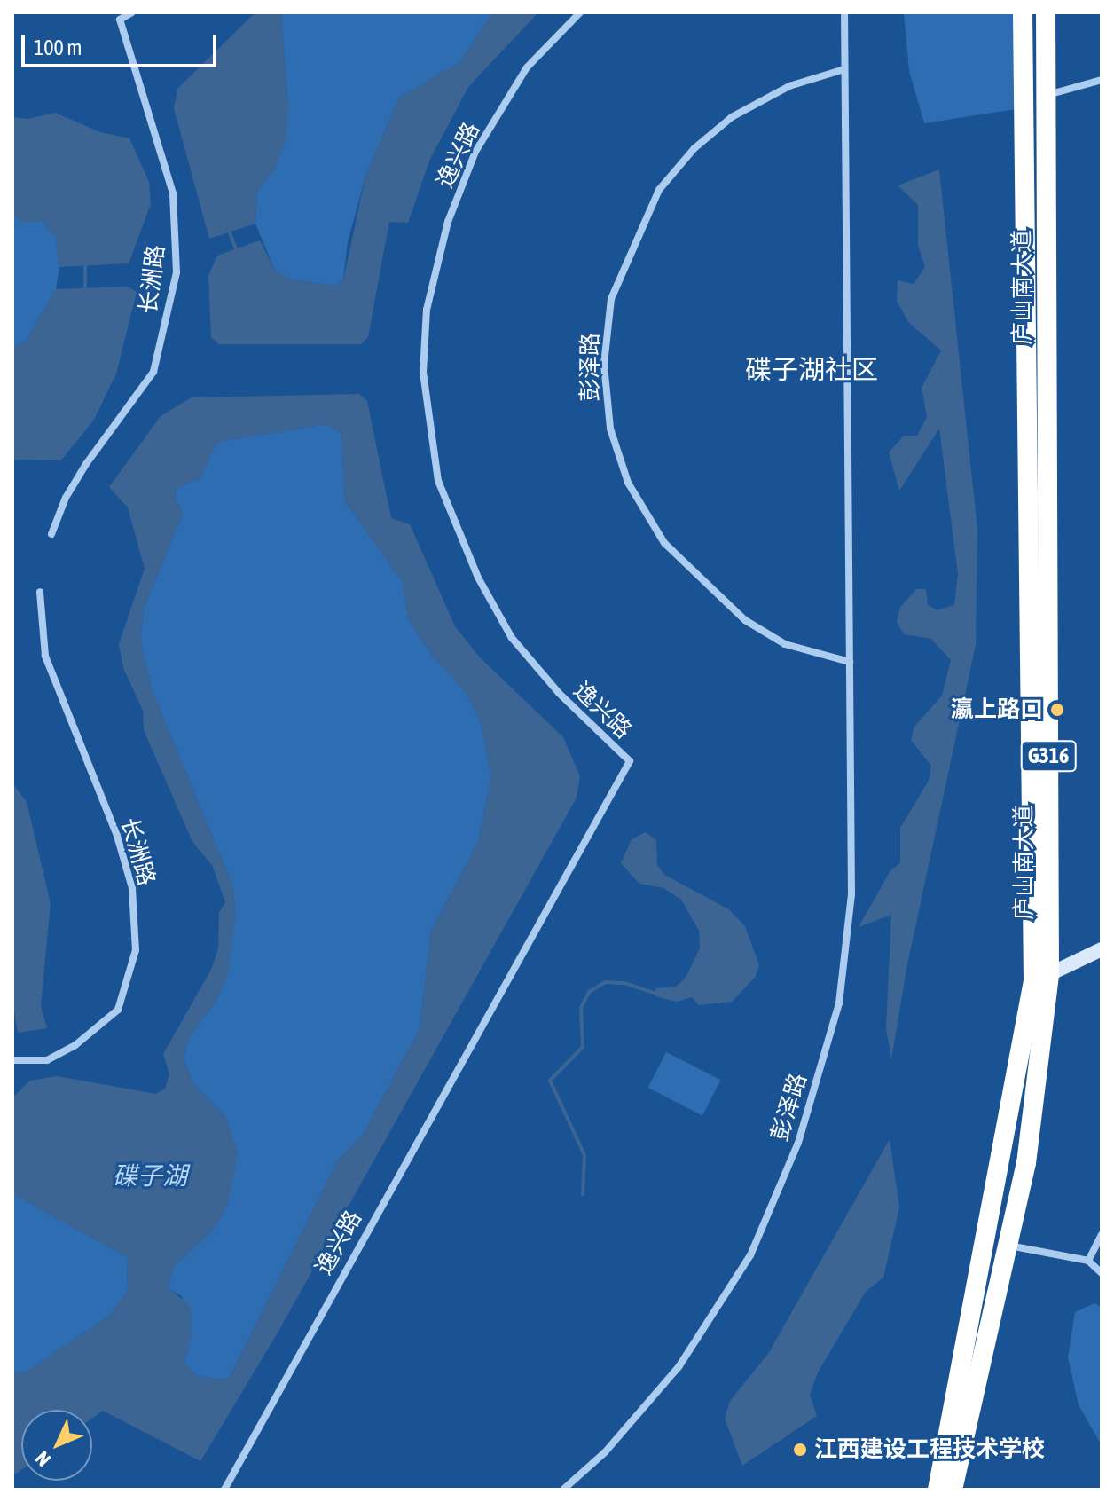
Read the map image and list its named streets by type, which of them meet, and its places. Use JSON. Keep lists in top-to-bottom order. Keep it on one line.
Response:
{"streets":{"highway":["庐山南大道","G316"],"street":["逸兴路","长洲路","彭泽路"]},"districts":["碟子湖社区"],"water":["碟子湖"],"places":["瀛上路口","江西建设工程技术学校"],"scale_bar":"100 m","north":"bottom left"}
